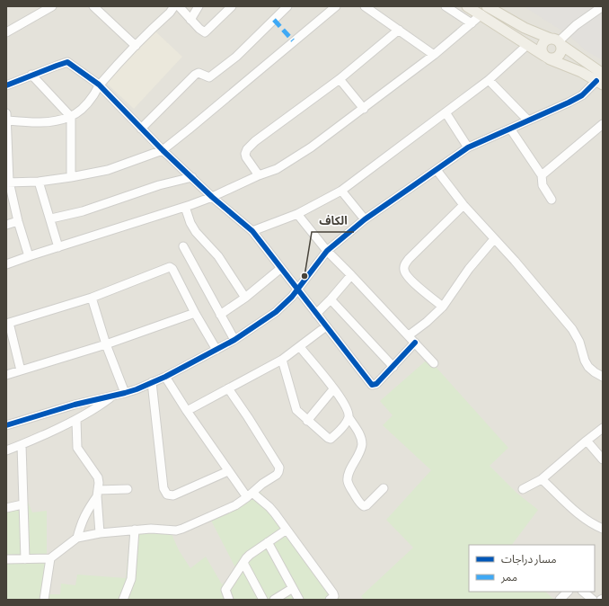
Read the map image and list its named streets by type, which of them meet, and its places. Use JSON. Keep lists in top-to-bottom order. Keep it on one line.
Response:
{"places":["الكاف"],"legend":["مسار دراجات","ممر"]}
